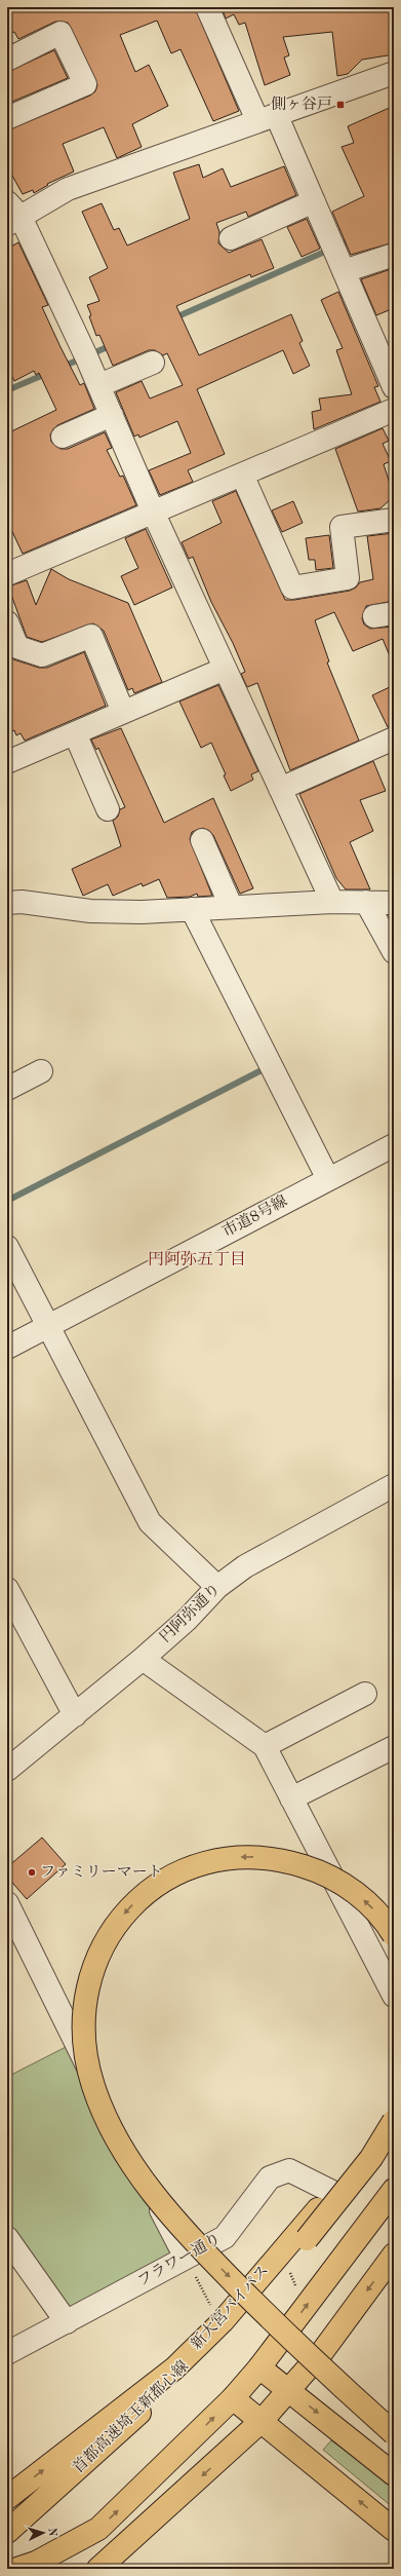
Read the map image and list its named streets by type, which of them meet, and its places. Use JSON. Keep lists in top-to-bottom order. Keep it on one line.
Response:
{"streets":{"main road":["新大宮バイパス","首都高速埼玉新都心線"],"street":["市道8号線","円阿弥通り","フラワー通り"]},"crossings":[["フラワー通り","新大宮バイパス"]],"districts":["円阿弥五丁目"],"places":{"transit":["側ヶ谷戸"],"other":["ファミリーマート"]},"north":"right"}
